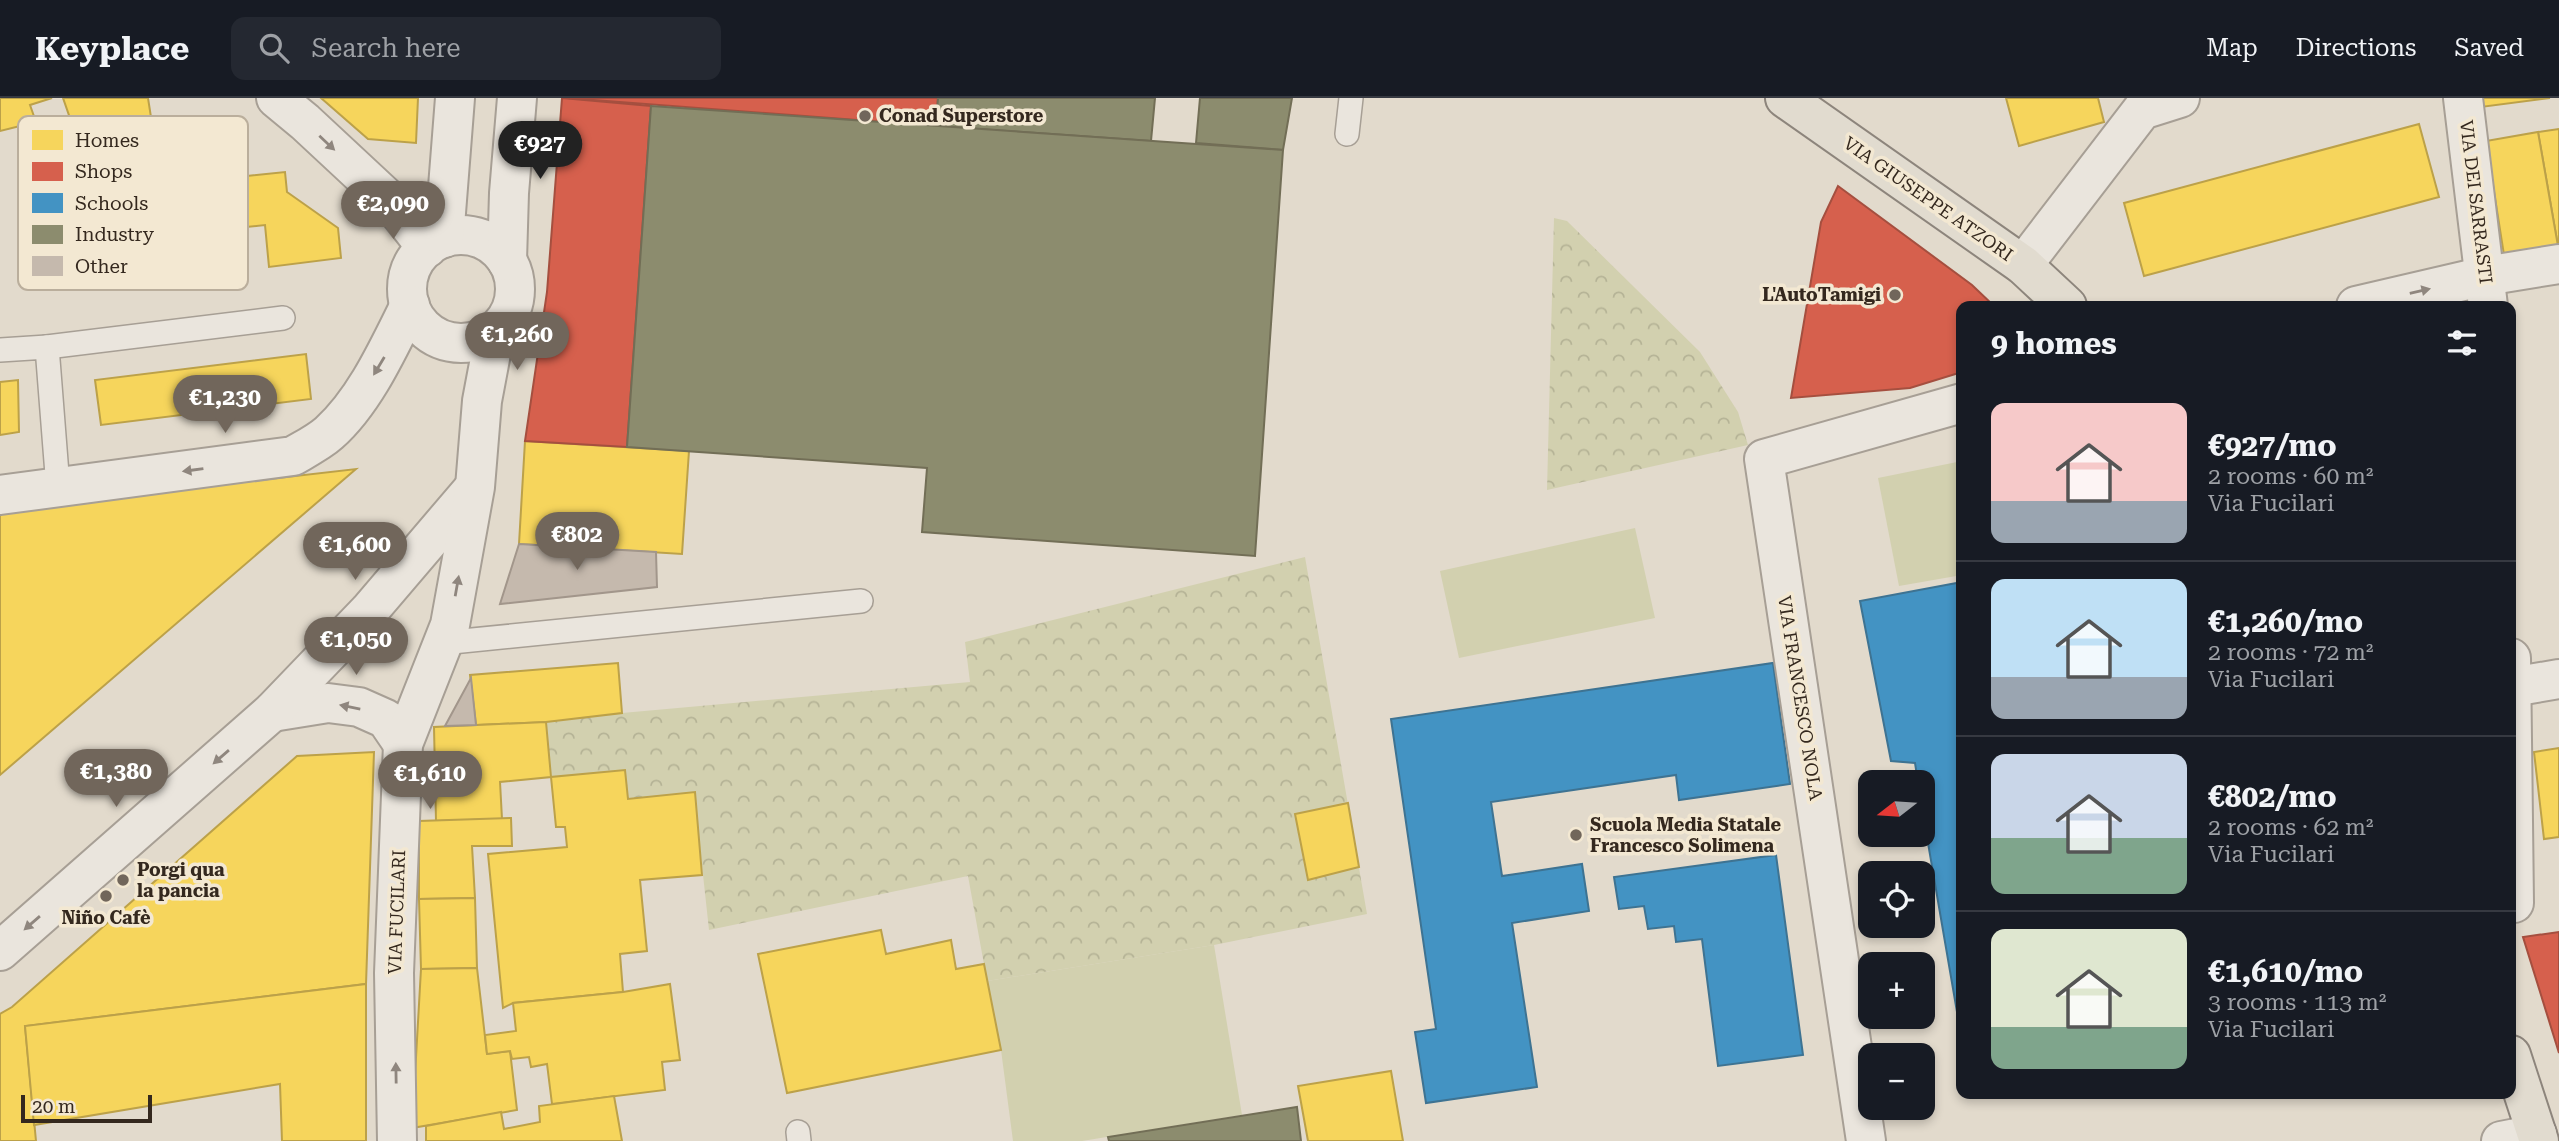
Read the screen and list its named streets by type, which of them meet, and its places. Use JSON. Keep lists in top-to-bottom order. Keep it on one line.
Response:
{"streets":{"main road":["VIA GIUSEPPE ATZORI"],"street":["VIA DEI SARRASTI","VIA FRANCESCO NOLA","VIA FUCILARI"]},"one_way":["VIA FUCILARI"],"places":["Conad Superstore","L'AutoTamigi","Scuola Media Statale Francesco Solimena","Porgi qua la pancia","Niño Cafè"],"legend":["Homes","Shops","Schools","Industry","Other"],"scale_bar":"20 m","north":"left","page":{"header":"Keyplace","search":"Search here","nav":["Map","Directions","Saved"],"price":["€927","€2,090","€1,260","€1,230","€802","€1,600","€1,050","€1,380","€1,610"],"heading":"9 homes","list":[{"name":"€927/mo","note":"2 rooms · 60 m² · Via Fucilari"},{"name":"€1,260/mo","note":"2 rooms · 72 m² · Via Fucilari"},{"name":"€802/mo","note":"2 rooms · 62 m² · Via Fucilari"},{"name":"€1,610/mo","note":"3 rooms · 113 m² · Via Fucilari"}],"map_buttons":["+","−"],"scale":"20 m"}}
